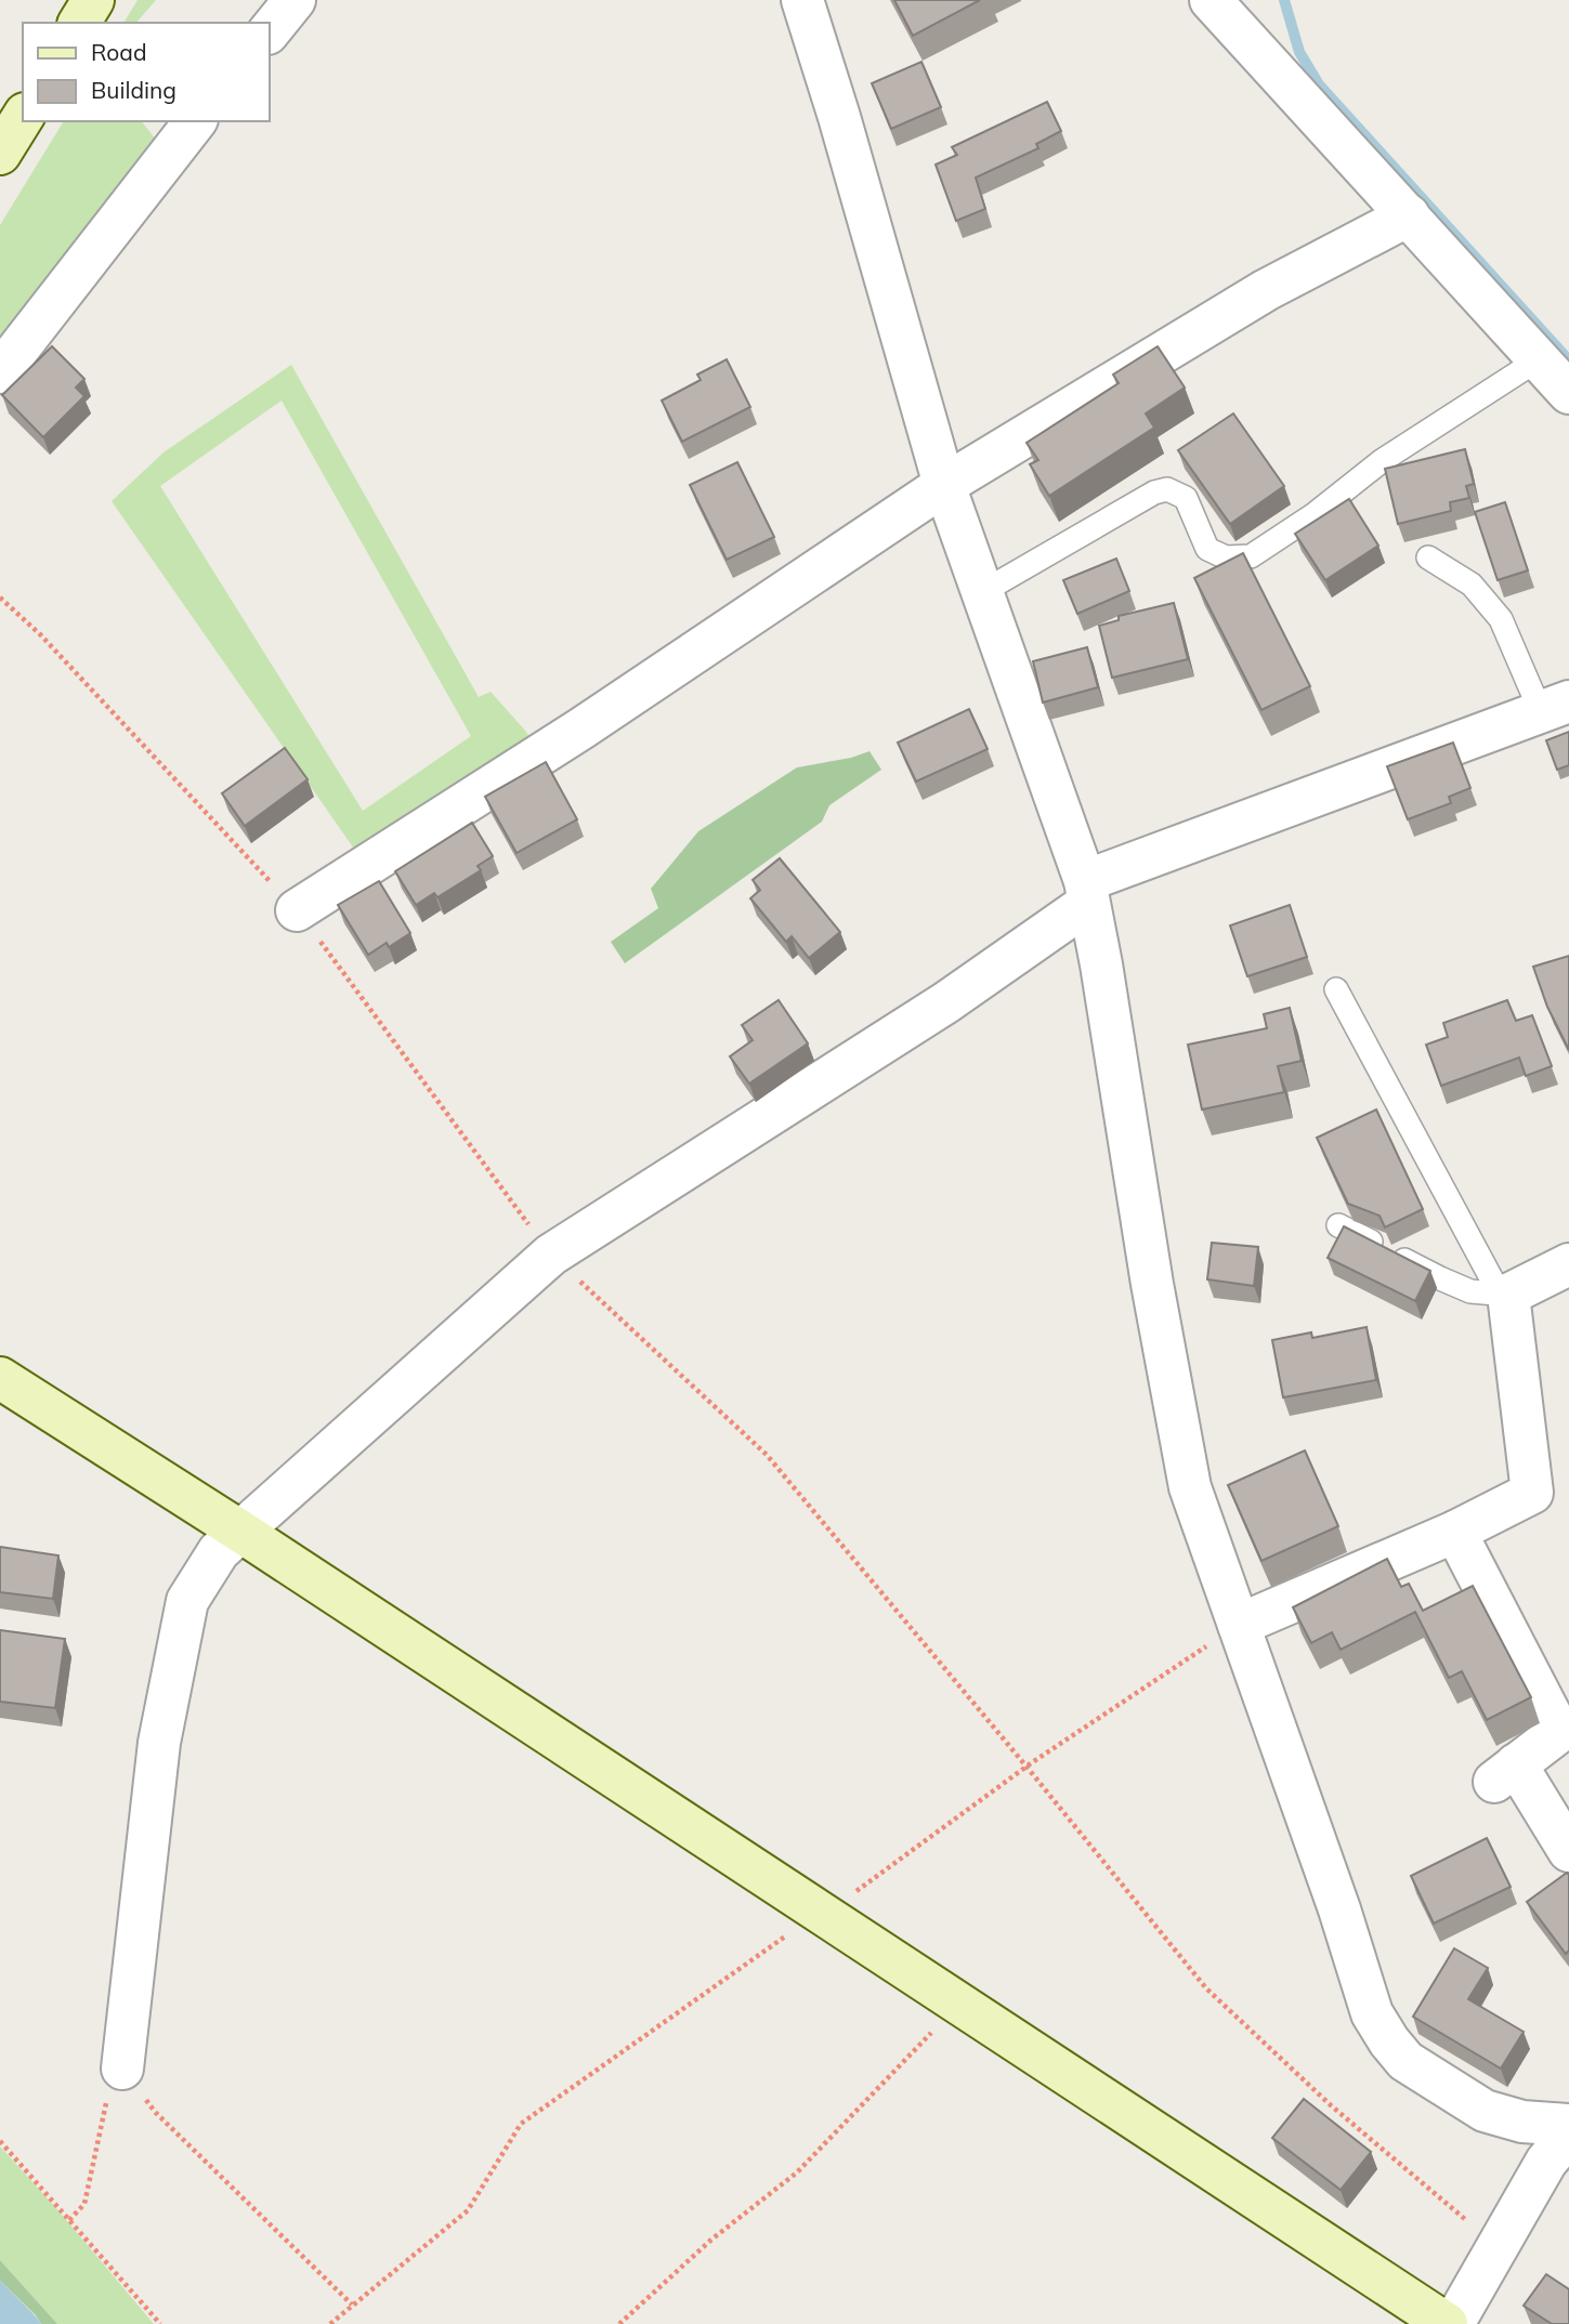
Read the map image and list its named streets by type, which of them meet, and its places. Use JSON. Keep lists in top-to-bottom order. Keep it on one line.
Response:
{"legend":["Road","Building"]}
